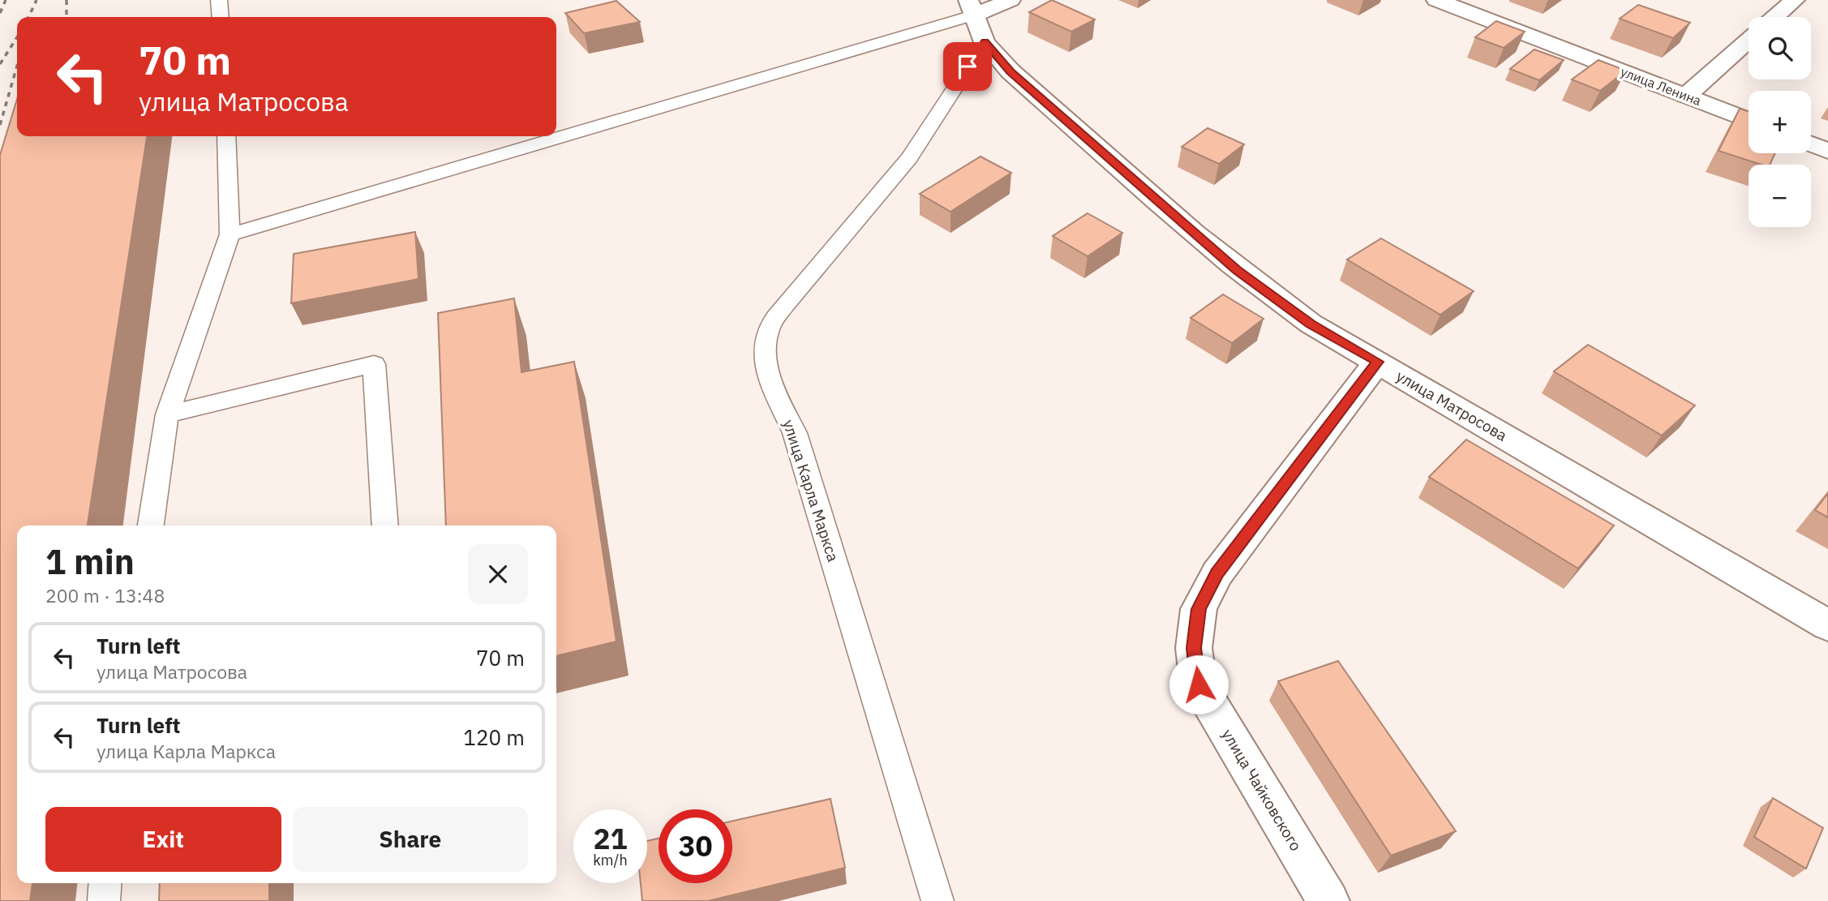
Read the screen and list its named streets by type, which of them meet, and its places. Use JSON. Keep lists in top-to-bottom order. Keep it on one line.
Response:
{"streets":{"street":["улица Ленина","улица Матросова","улица Чайковского"],"lane":["улица Карла Маркса"]},"crossings":[["улица Матросова","улица Карла Маркса"],["улица Матросова","улица Чайковского"]],"page":{"map_buttons":["+","−"],"turn":["70 m","улица Матросова"],"heading":["1 min","200 m · 13:48"],"list":[{"name":"Turn left","note":"улица Матросова","value":"70 m"},{"name":"Turn left","note":"улица Карла Маркса","value":"120 m"}],"buttons":["Exit","Share"],"speed":"21 km/h","limit":"30"}}
